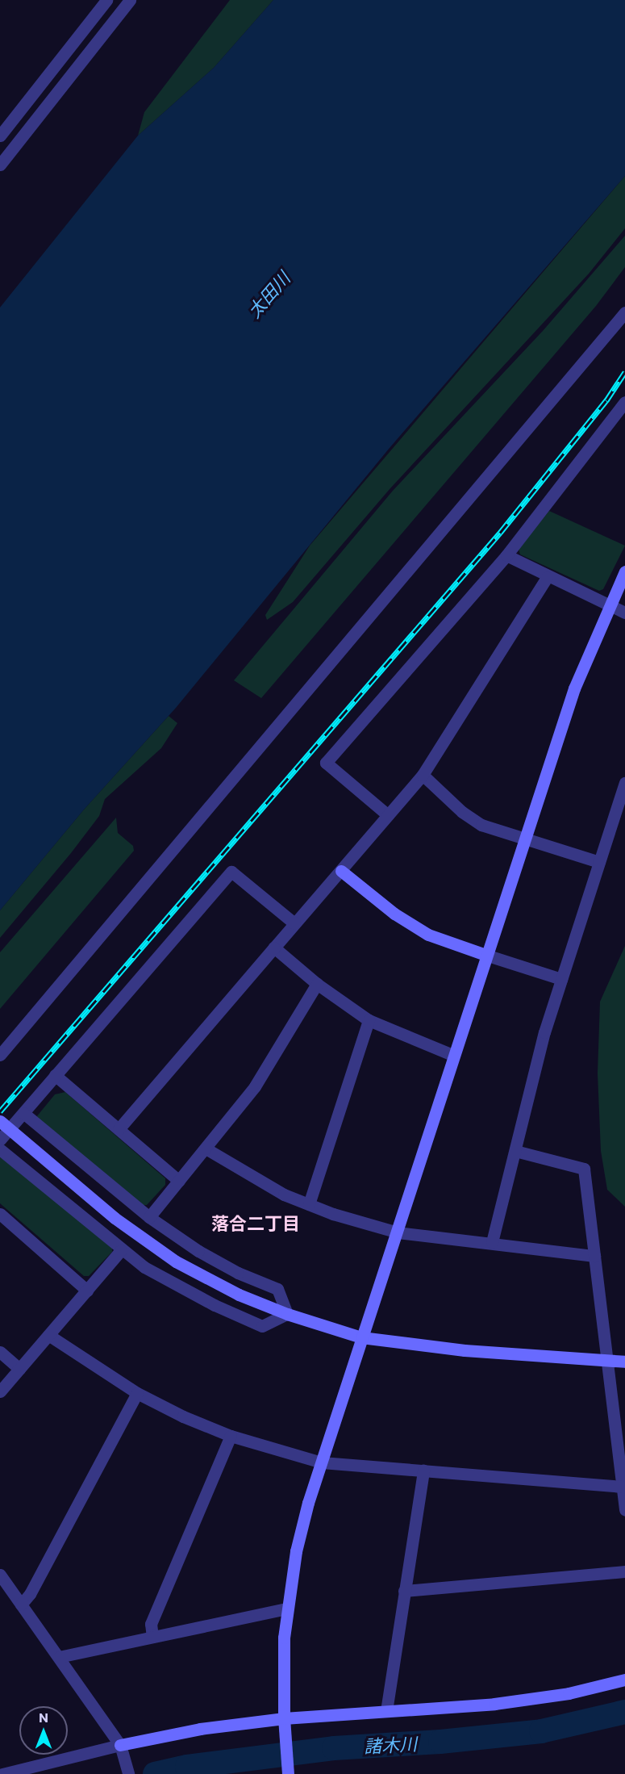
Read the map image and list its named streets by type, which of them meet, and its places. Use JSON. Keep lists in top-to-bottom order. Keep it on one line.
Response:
{"districts":["落合二丁目"],"water":["太田川","諸木川"],"north":"top"}
